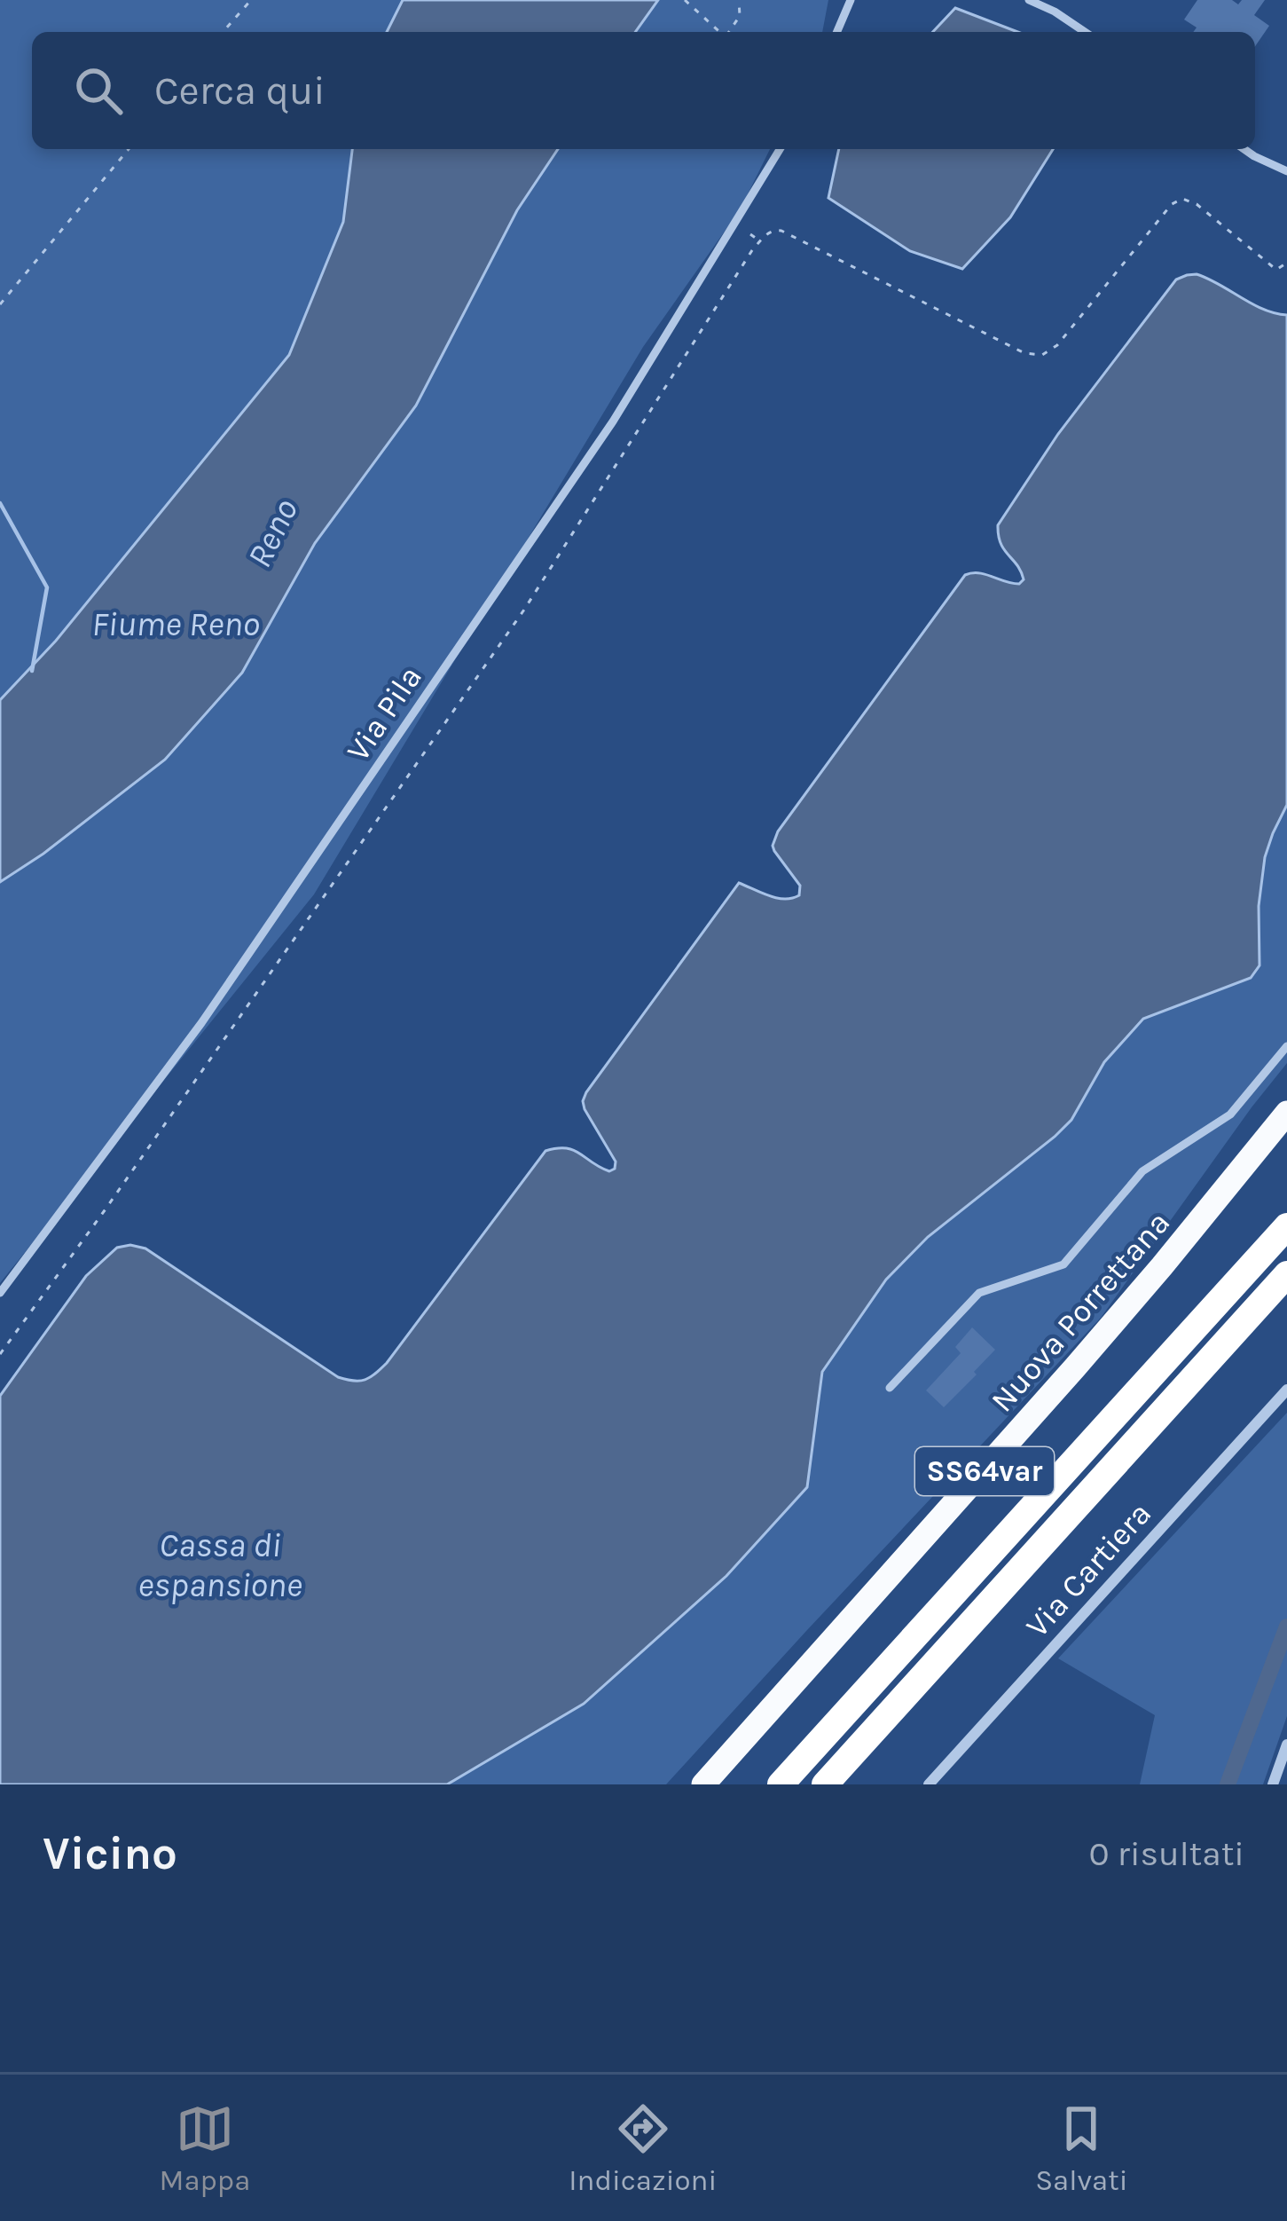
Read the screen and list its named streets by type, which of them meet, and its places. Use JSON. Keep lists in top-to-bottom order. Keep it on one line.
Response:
{"streets":{"highway":["Nuova Porrettana","SS64var"],"street":["Via Cartiera"],"lane":["Via Pila"]},"water":["Reno","Fiume Reno","Cassa di espansione"],"page":{"search":"Cerca qui","heading":["Vicino","0 risultati"],"nav":["Mappa","Indicazioni","Salvati"]}}
